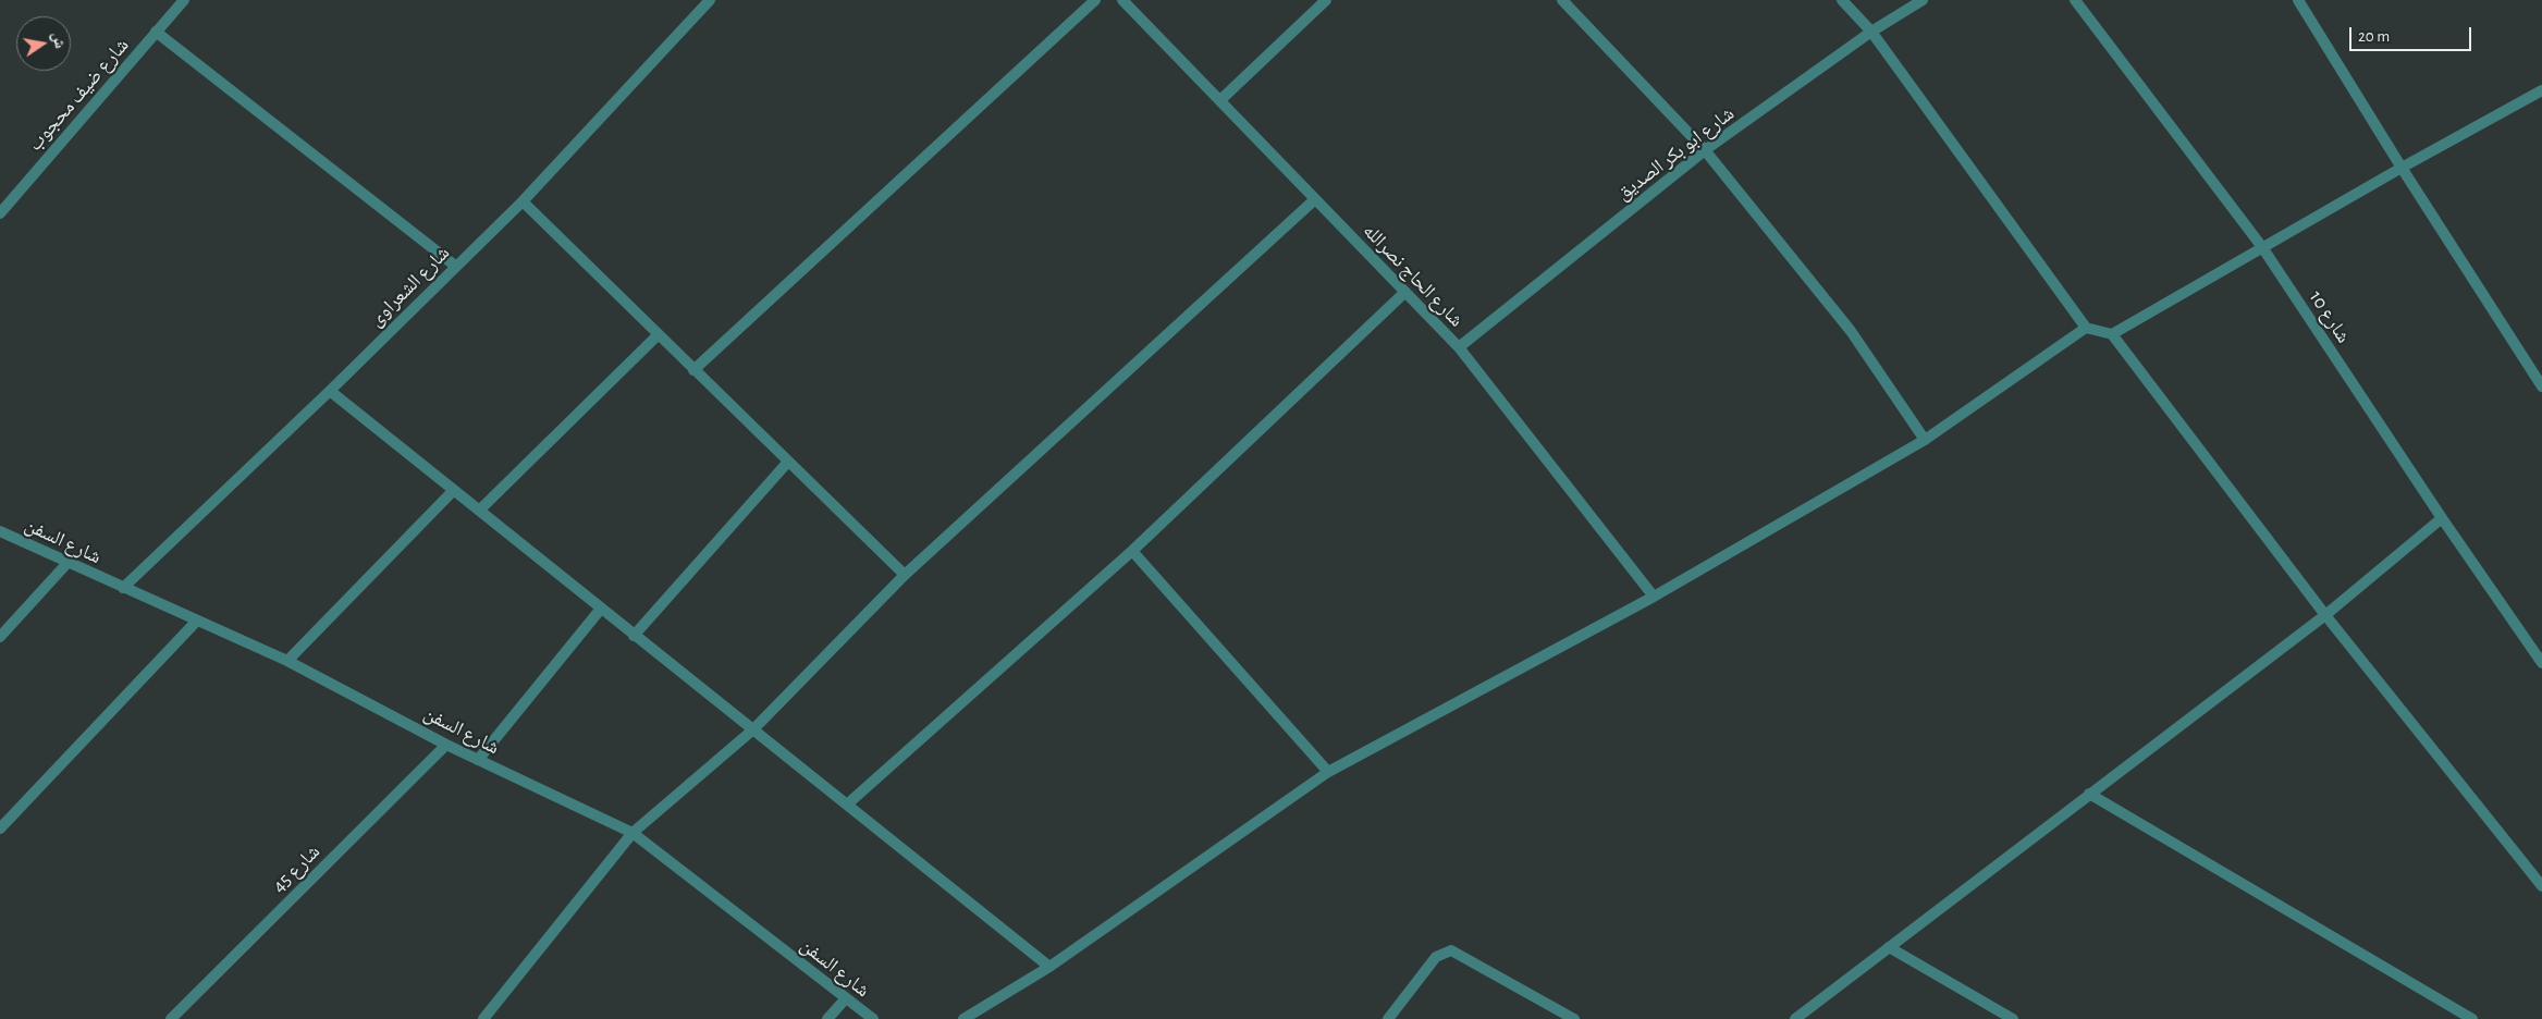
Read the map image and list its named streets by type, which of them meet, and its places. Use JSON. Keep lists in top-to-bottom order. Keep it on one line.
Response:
{"streets":{"street":["شارع ضيف محجوب","شارع ابو بكر الصديق","شارع الحاج نصرالله","شارع الشعراوى","شارع 10","شارع السفن","شارع 45"]},"crossings":[["شارع ابو بكر الصديق","شارع الحاج نصرالله"],["شارع الشعراوى","شارع السفن"],["شارع السفن","شارع 45"]],"scale_bar":"20 m","north":"right"}
